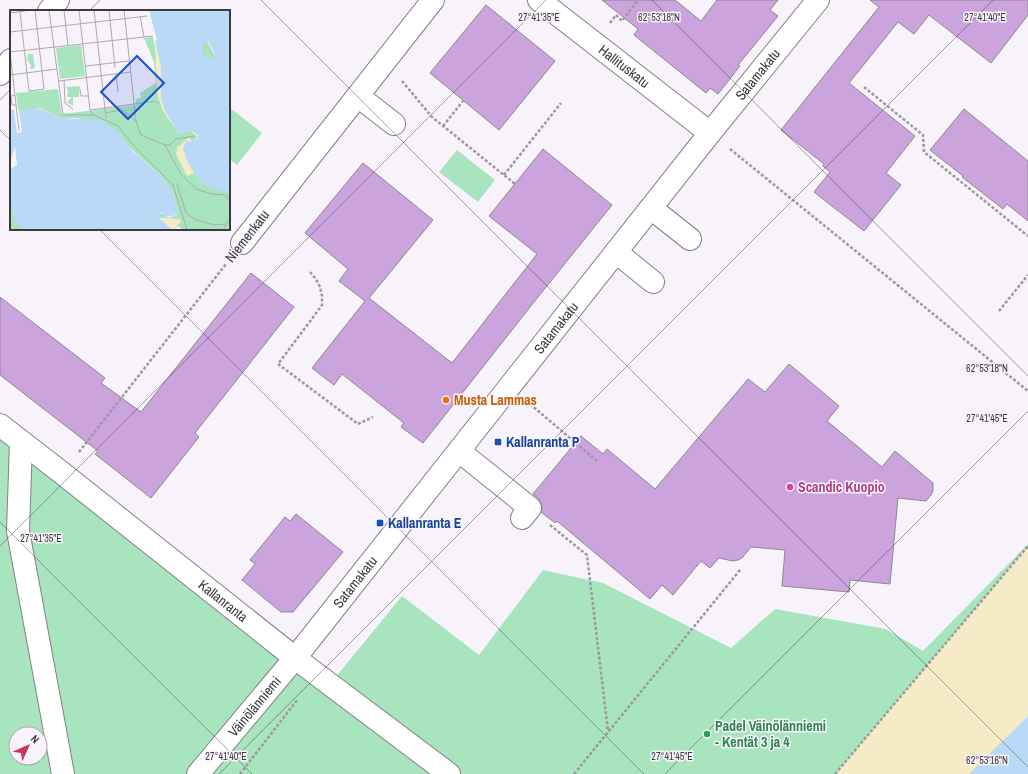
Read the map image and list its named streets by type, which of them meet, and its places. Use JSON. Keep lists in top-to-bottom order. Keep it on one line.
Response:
{"streets":{"street":["Hallituskatu","Satamakatu","Niemenkatu","Kallanranta","Väinölänniemi"]},"crossings":[["Hallituskatu","Satamakatu"],["Satamakatu","Kallanranta"],["Satamakatu","Väinölänniemi"],["Niemenkatu","Kallanranta"],["Kallanranta","Väinölänniemi"]],"places":{"other":["Musta Lammas","Scandic Kuopio","Padel Väinölänniemi - Kentät 3 ja 4"],"transit":["Kallanranta P","Kallanranta E"]},"north":"top right","coordinates":["27°41'35\"E","62°53'18\"N","27°41'40\"E","27°41'45\"E","62°53'16\"N"]}
